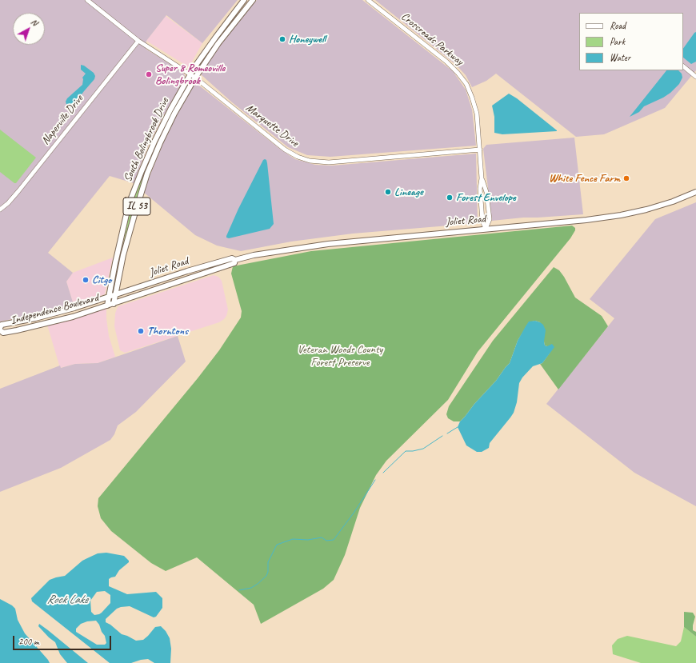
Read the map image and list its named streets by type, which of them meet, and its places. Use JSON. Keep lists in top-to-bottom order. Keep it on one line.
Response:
{"streets":{"main road":["South Bolingbrook Drive","IL 53","Joliet Road","Independence Boulevard"],"street":["Crossroads Parkway","Naperville Drive","Marquette Drive"]},"crossings":[["Crossroads Parkway","Marquette Drive"],["Crossroads Parkway","Joliet Road"],["Naperville Drive","Marquette Drive"],["Marquette Drive","South Bolingbrook Drive"],["South Bolingbrook Drive","Joliet Road"],["South Bolingbrook Drive","Independence Boulevard"],["Joliet Road","Independence Boulevard"]],"water":["Rock Lake"],"parks":["Veteran Woods County Forest Preserve"],"places":["Honeywell","Super 8 Romeoville Bolingbrook","White Fence Farm","Lineage","Forest Envelope","Citgo","Thorntons"],"legend":["Road","Park","Water"],"scale_bar":"200 m","north":"top right"}
